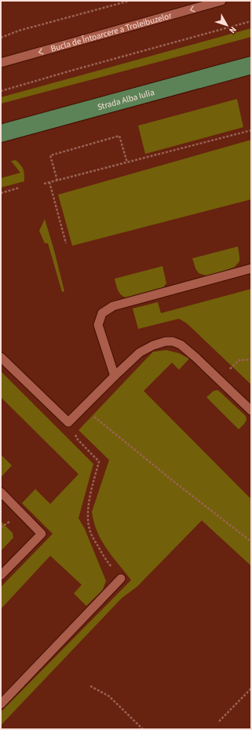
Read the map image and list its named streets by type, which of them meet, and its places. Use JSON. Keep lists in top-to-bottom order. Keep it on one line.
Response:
{"streets":{"main road":["Strada Alba Iulia"],"lane":["Bucla de Întoarcere a Troleibuzelor"]},"one_way":["Bucla de Întoarcere a Troleibuzelor"],"north":"bottom right"}
